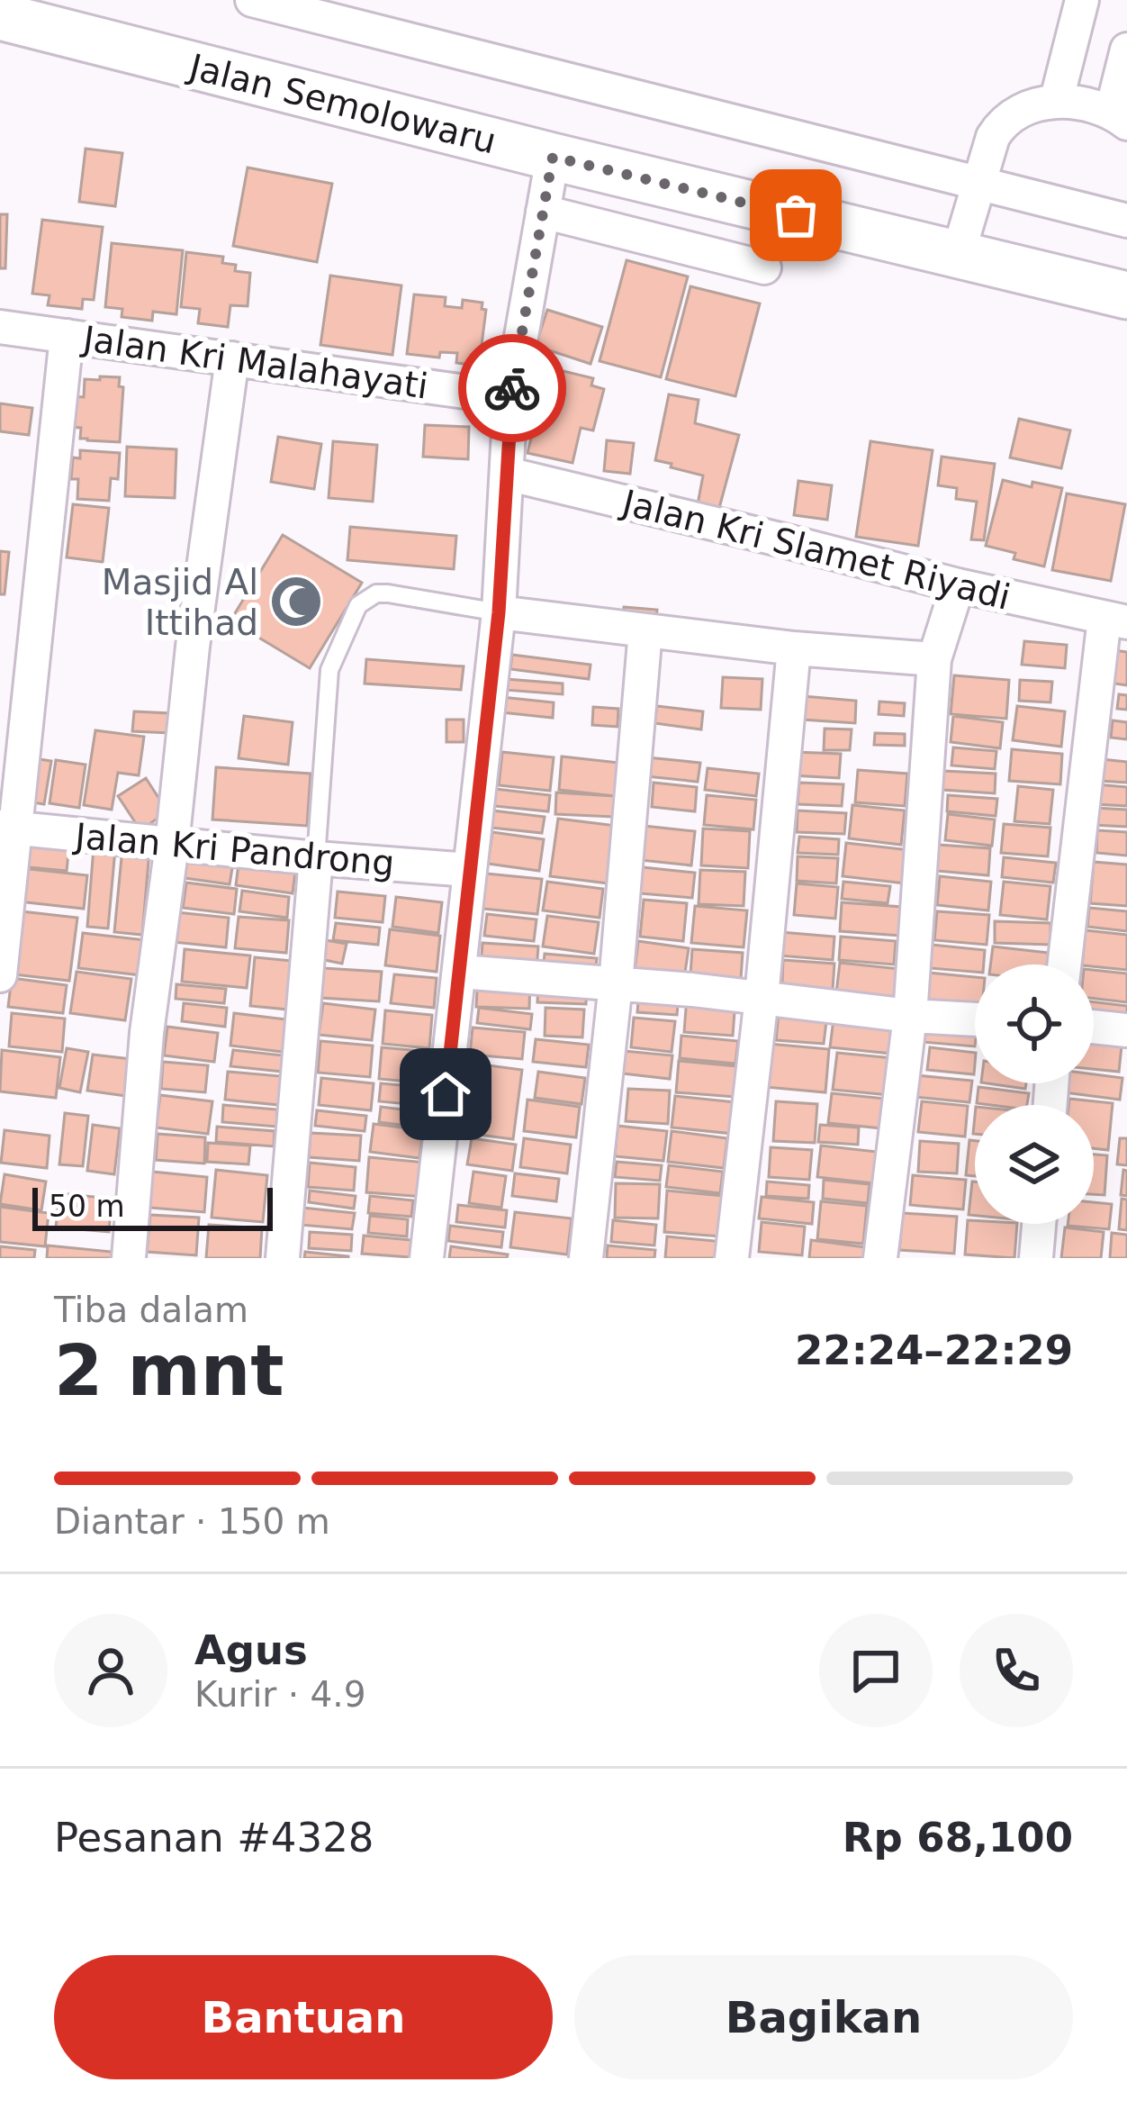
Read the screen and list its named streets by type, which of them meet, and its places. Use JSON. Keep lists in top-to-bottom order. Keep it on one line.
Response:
{"streets":{"main road":["Jalan Semolowaru"],"street":["Jalan Kri Malahayati","Jalan Kri Slamet Riyadi","Jalan Kri Pandrong"]},"places":{"mosque":["Masjid Al Ittihad"]},"scale_bar":"50 m","page":{"scale":"50 m","heading":["2 mnt","Tiba dalam","22:24–22:29"],"panel":["Agus","Kurir · 4.9","Pesanan #4328","Rp 68,100"],"bar":"Diantar · 150 m","buttons":["Bantuan","Bagikan"]}}
